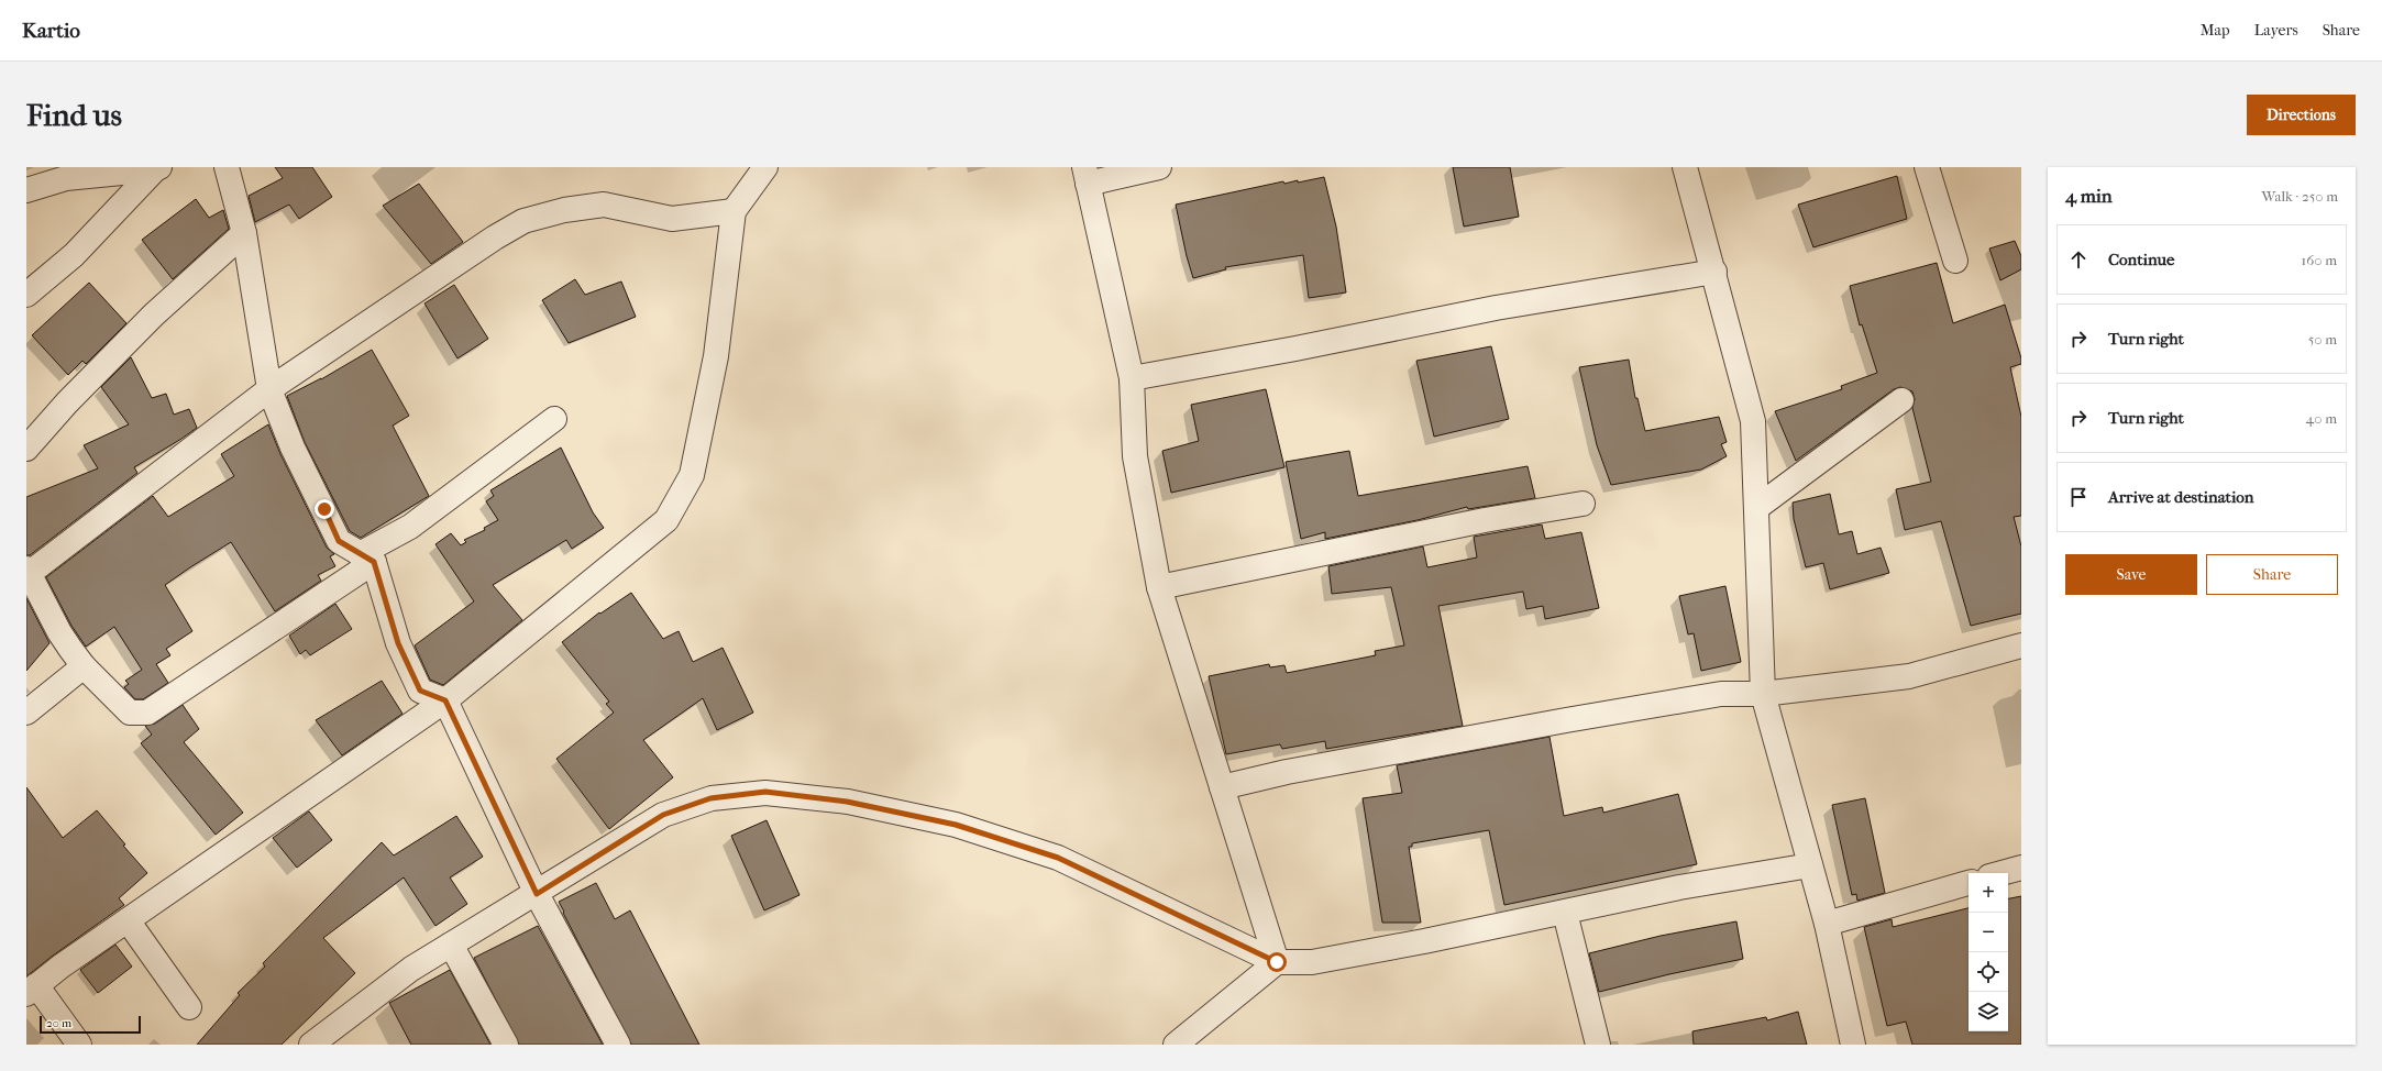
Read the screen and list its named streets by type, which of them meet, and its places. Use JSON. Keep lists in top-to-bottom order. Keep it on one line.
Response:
{"scale_bar":"20 m","page":{"header":"Kartio","nav":["Map","Layers","Share"],"buttons":["Directions",["Save","Share"]],"title":"Find us","heading":["4 min","Walk · 250 m"],"list":[["Continue","160 m"],["Turn right","50 m"],["Turn right","40 m"],"Arrive at destination"],"map_buttons":["+","−"],"scale":"20 m"}}
